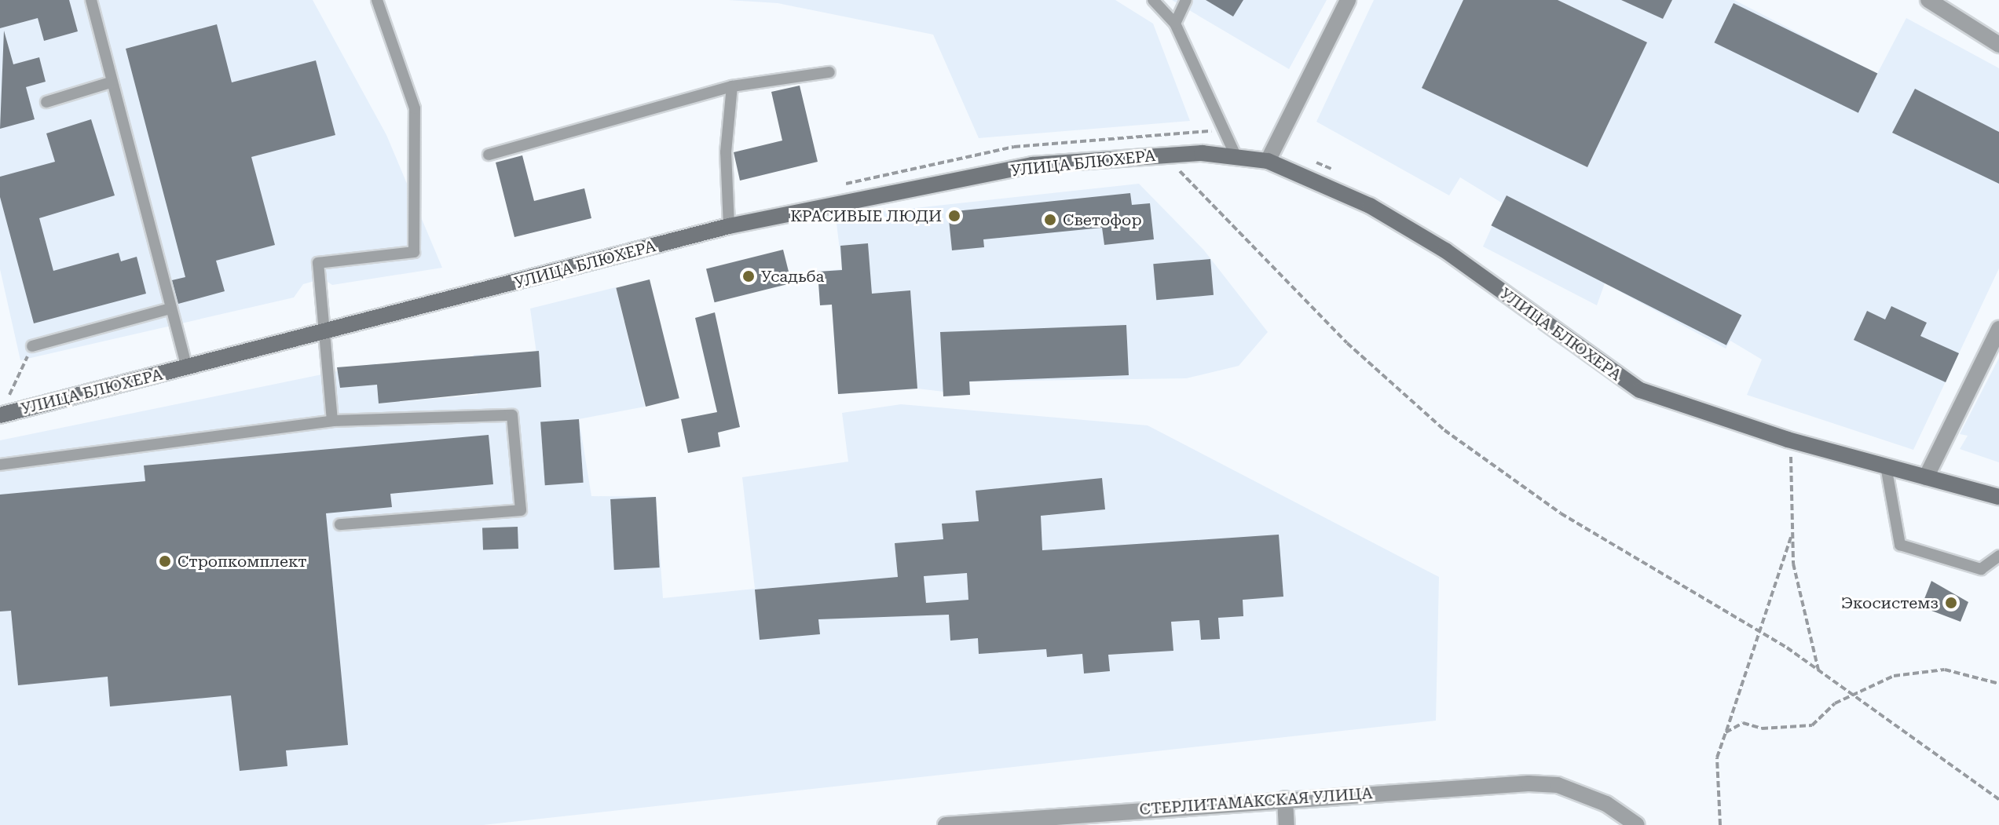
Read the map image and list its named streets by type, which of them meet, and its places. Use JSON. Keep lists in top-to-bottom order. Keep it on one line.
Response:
{"streets":{"main road":["УЛИЦА БЛЮХЕРА"],"street":["СТЕРЛИТАМАКСКАЯ УЛИЦА"]},"places":["КРАСИВЫЕ ЛЮДИ","Светофор","Усадьба","Стропкомплект","Экосистемз"]}
